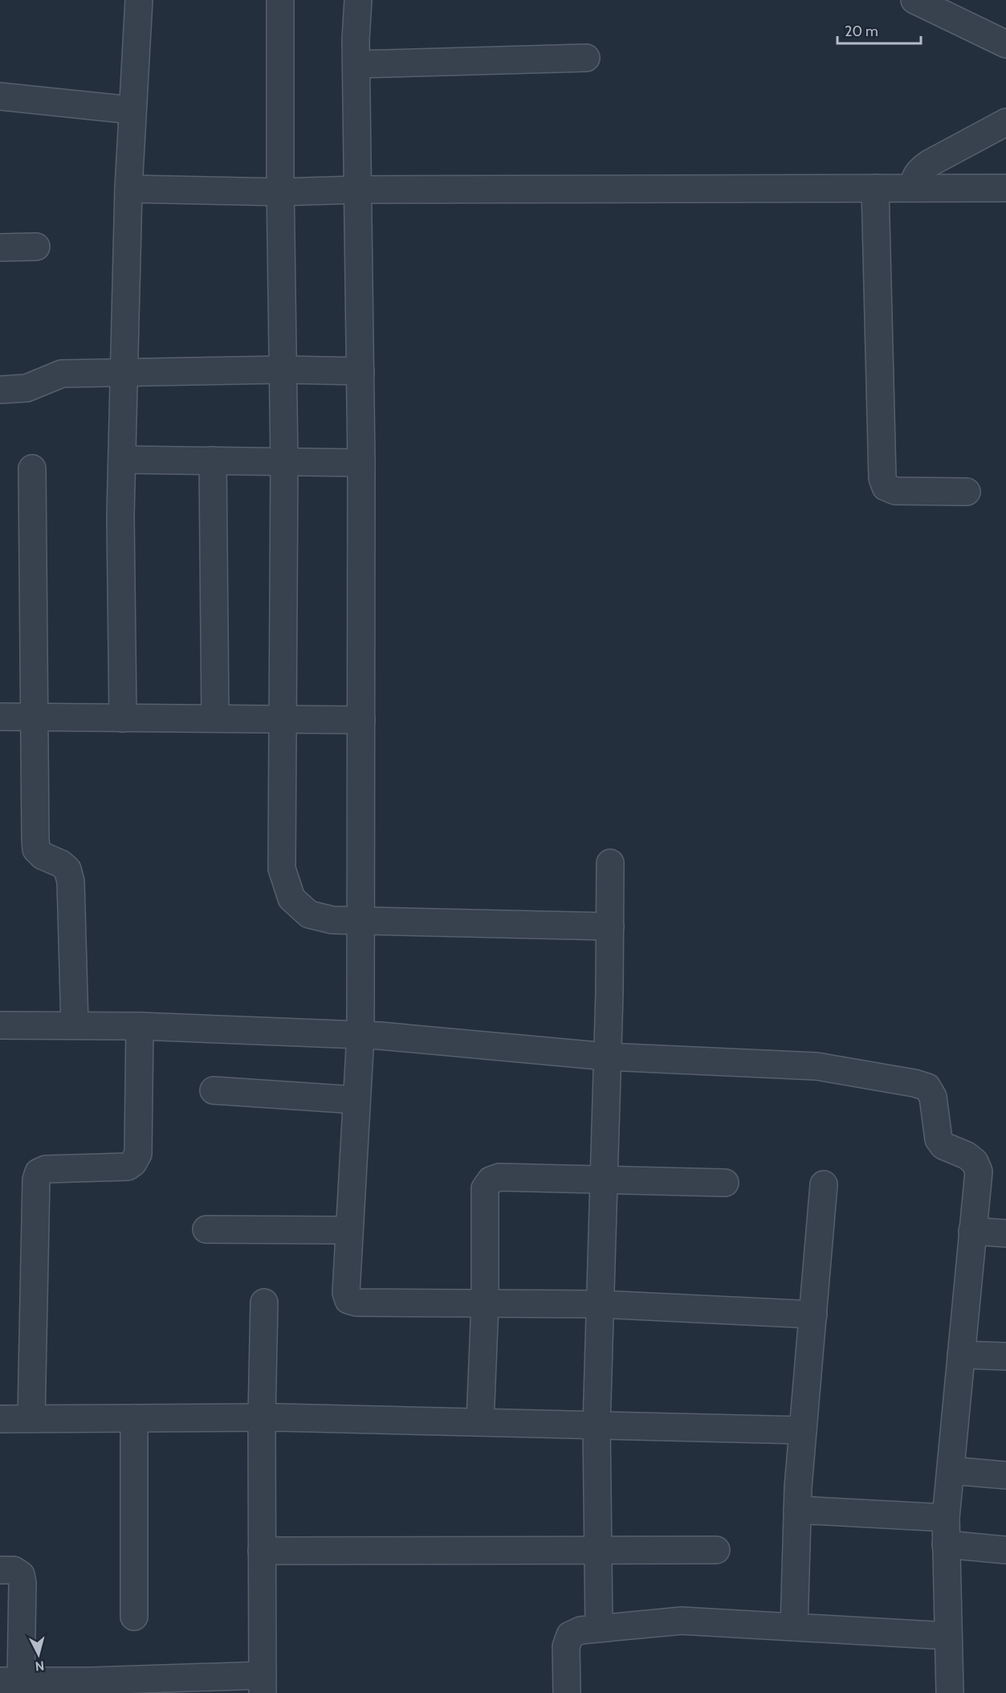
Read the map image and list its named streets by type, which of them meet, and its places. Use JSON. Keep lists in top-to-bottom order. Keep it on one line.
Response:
{"scale_bar":"20 m","north":"bottom"}
